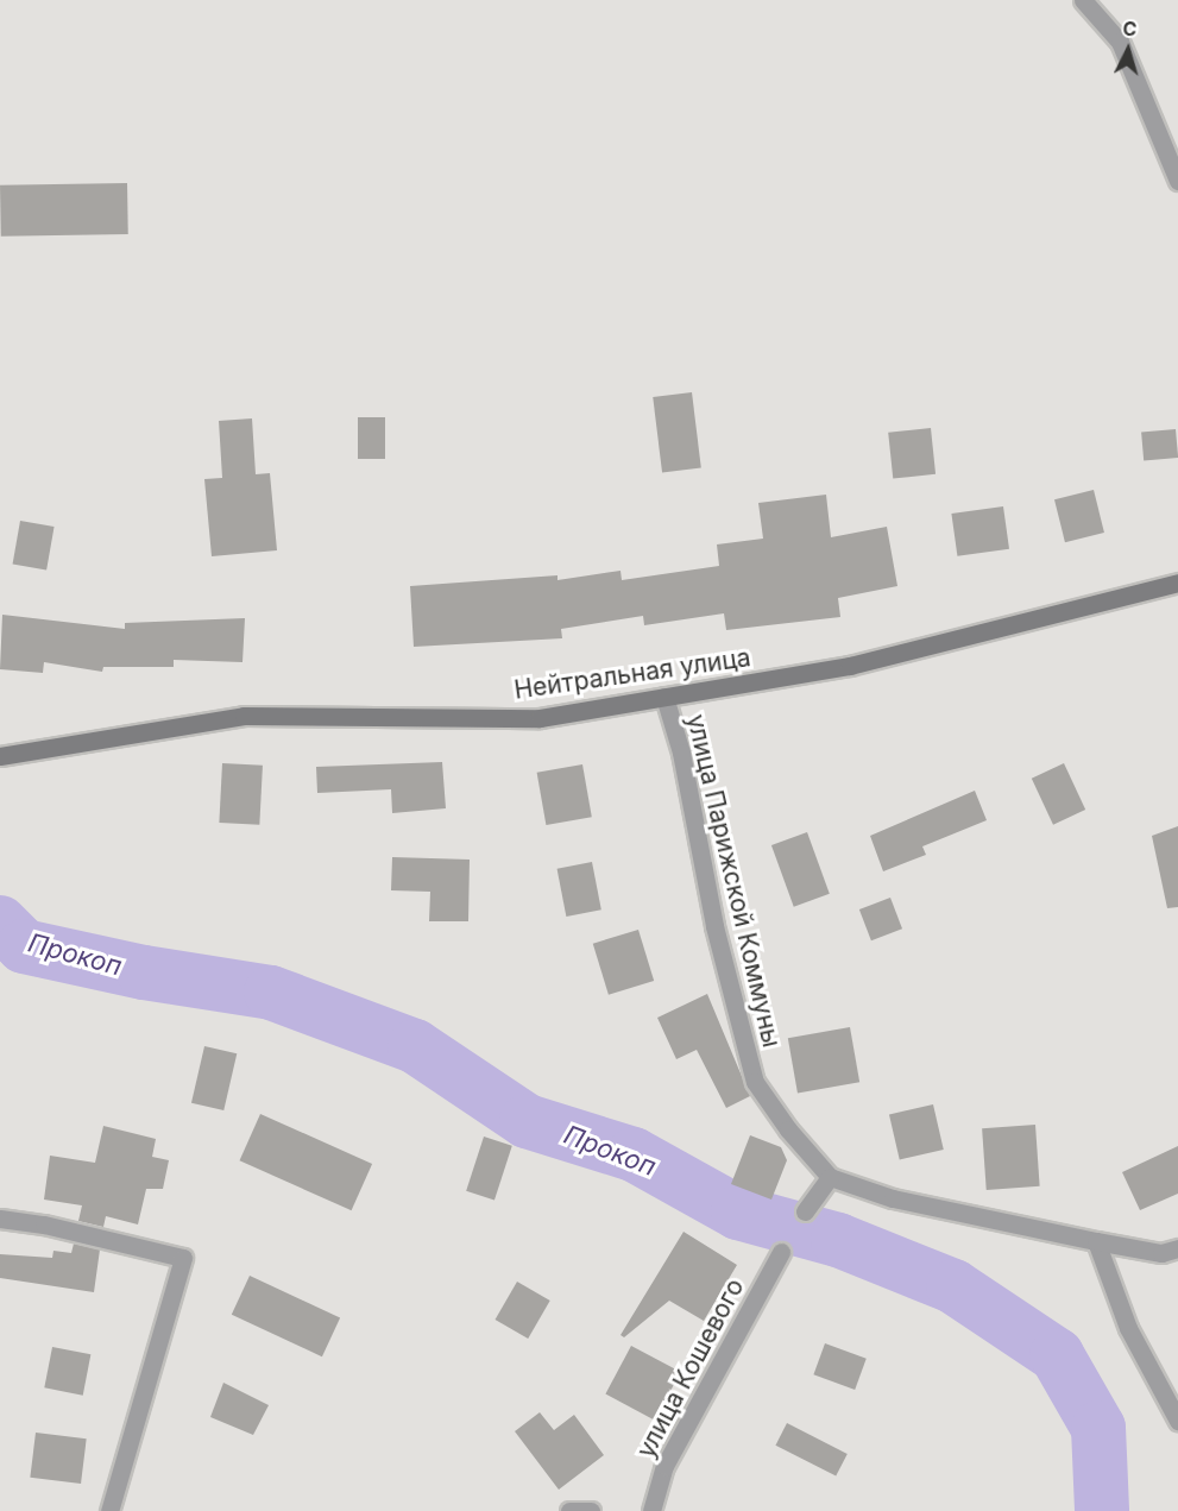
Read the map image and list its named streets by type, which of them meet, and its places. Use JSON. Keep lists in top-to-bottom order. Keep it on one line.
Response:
{"streets":{"main road":["Нейтральная улица"],"street":["улица Парижской Коммуны","улица Кошевого"]},"crossings":[["Нейтральная улица","улица Парижской Коммуны"]],"water":["Прокоп"],"north":"top"}
